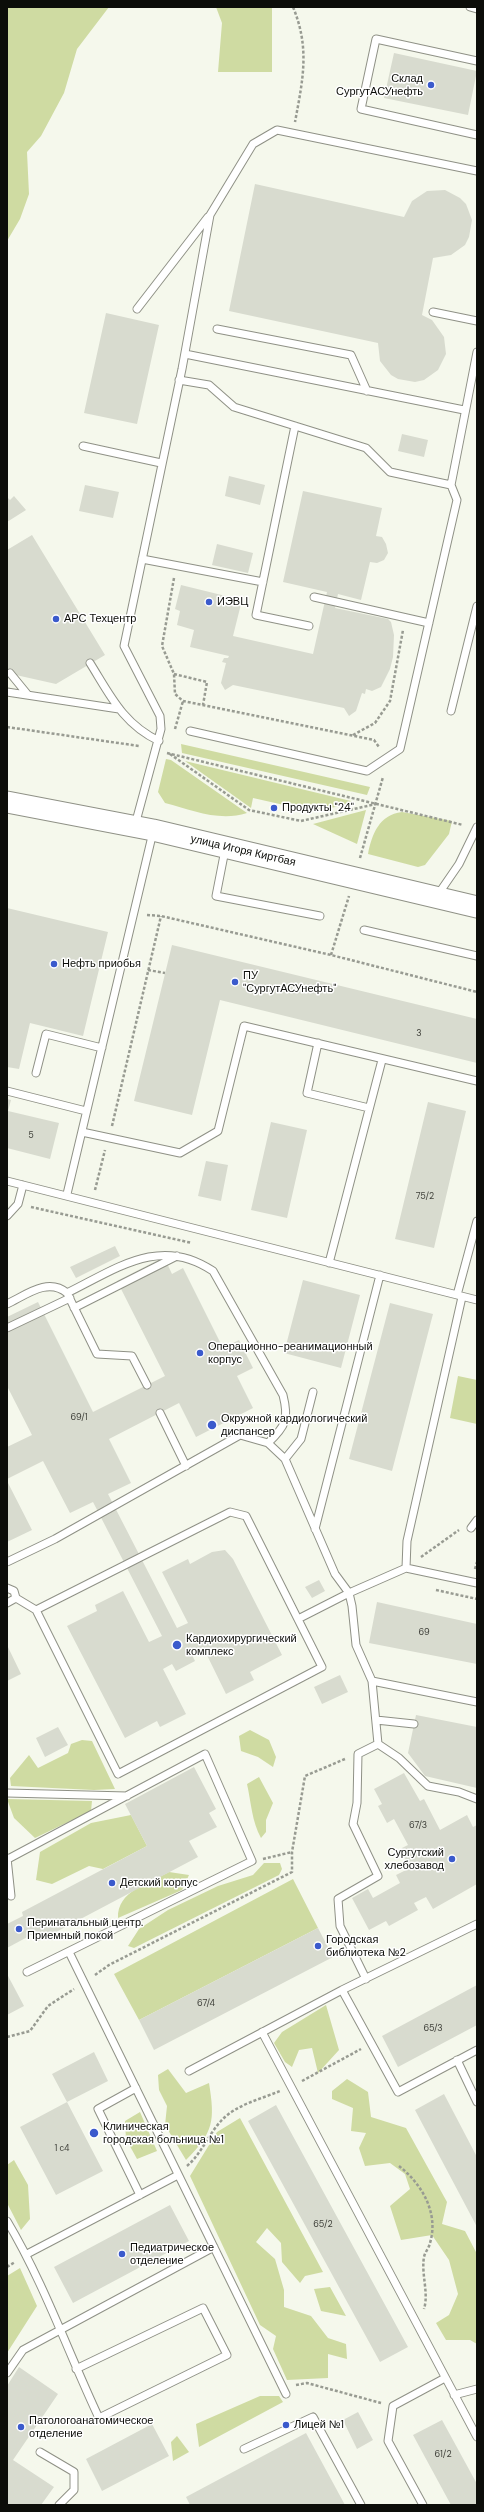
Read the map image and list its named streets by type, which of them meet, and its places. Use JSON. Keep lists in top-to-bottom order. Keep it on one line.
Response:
{"streets":{"main road":["улица Игоря Киртбая"]},"places":["Склад СургутАСУнефть","ИЭВЦ","АРС Техцентр","Продукты \"24\"","Нефть приобья","ПУ \"СургутАСУнефть\"","Операционно-реанимационный корпус","Окружной кардиологический диспансер","Кардиохирургический комплекс","Сургутский хлебозавод","Детский корпус","Перинатальный центр. Приемный покой","Городская библиотека №2","Клиническая городская больница №1","Педиатрическое отделение","Лицей №1","Патологоанатомическое отделение"],"house_numbers":["3","5","75/2","69/1","69","67/3","67/4","65/3","1 с4","65/2","61/2"]}
